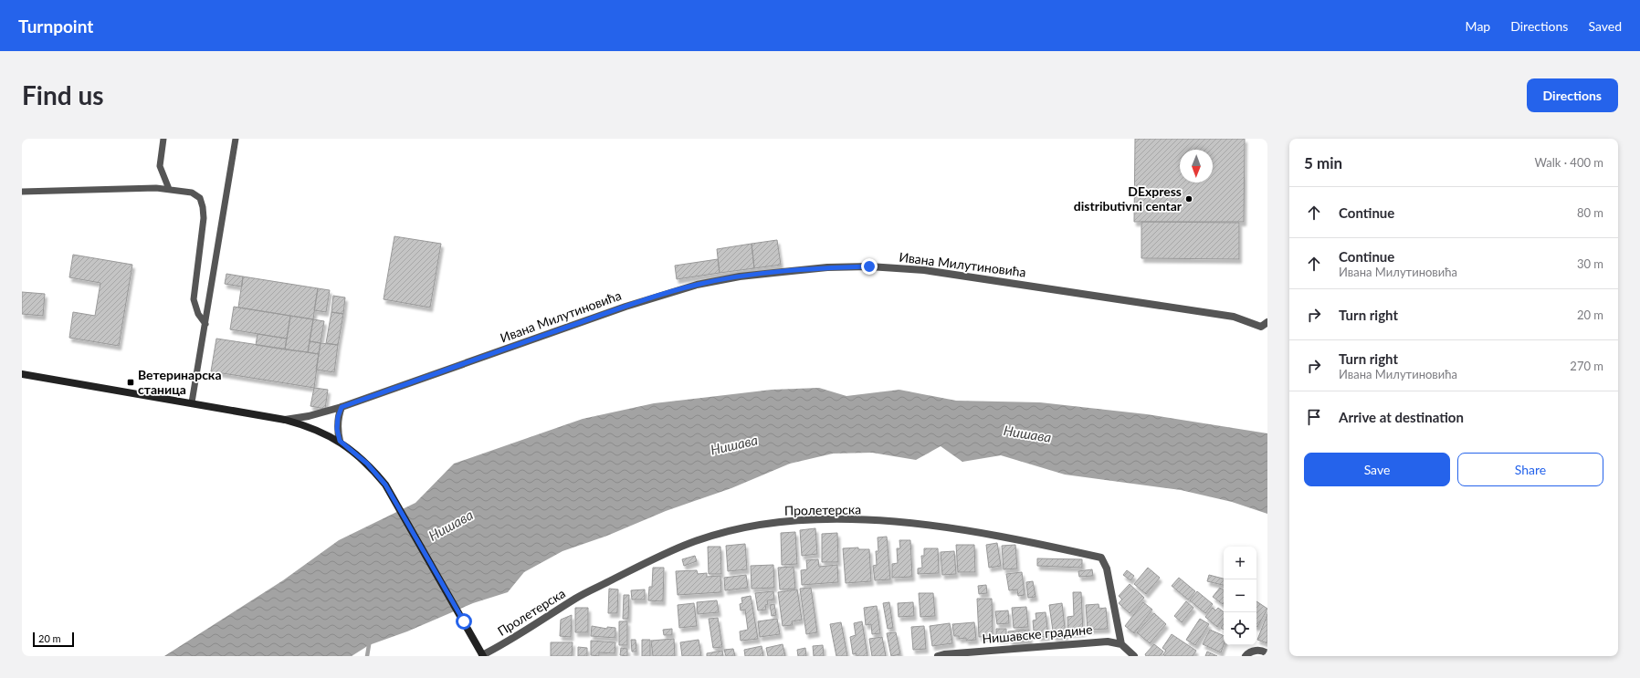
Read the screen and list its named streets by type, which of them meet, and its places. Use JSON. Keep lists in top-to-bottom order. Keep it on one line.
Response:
{"streets":{"street":["Ивана Милутиновића","Пролетерска","Нишавске градине"]},"crossings":[["Ивана Милутиновића","Пролетерска"],["Пролетерска","Нишавске градине"]],"water":["Нишава"],"places":{"other":["DExpress distributivni centar"],"transit":["Ветеринарска станица"]},"scale_bar":"20 m","north":"bottom","page":{"header":"Turnpoint","nav":["Map","Directions","Saved"],"buttons":["Directions",["Save","Share"]],"title":"Find us","heading":["5 min","Walk · 400 m"],"list":[["Continue","80 m"],["Continue","Ивана Милутиновића","30 m"],["Turn right","20 m"],["Turn right","Ивана Милутиновића","270 m"],"Arrive at destination"],"map_buttons":["+","−"],"scale":"20 m"}}
